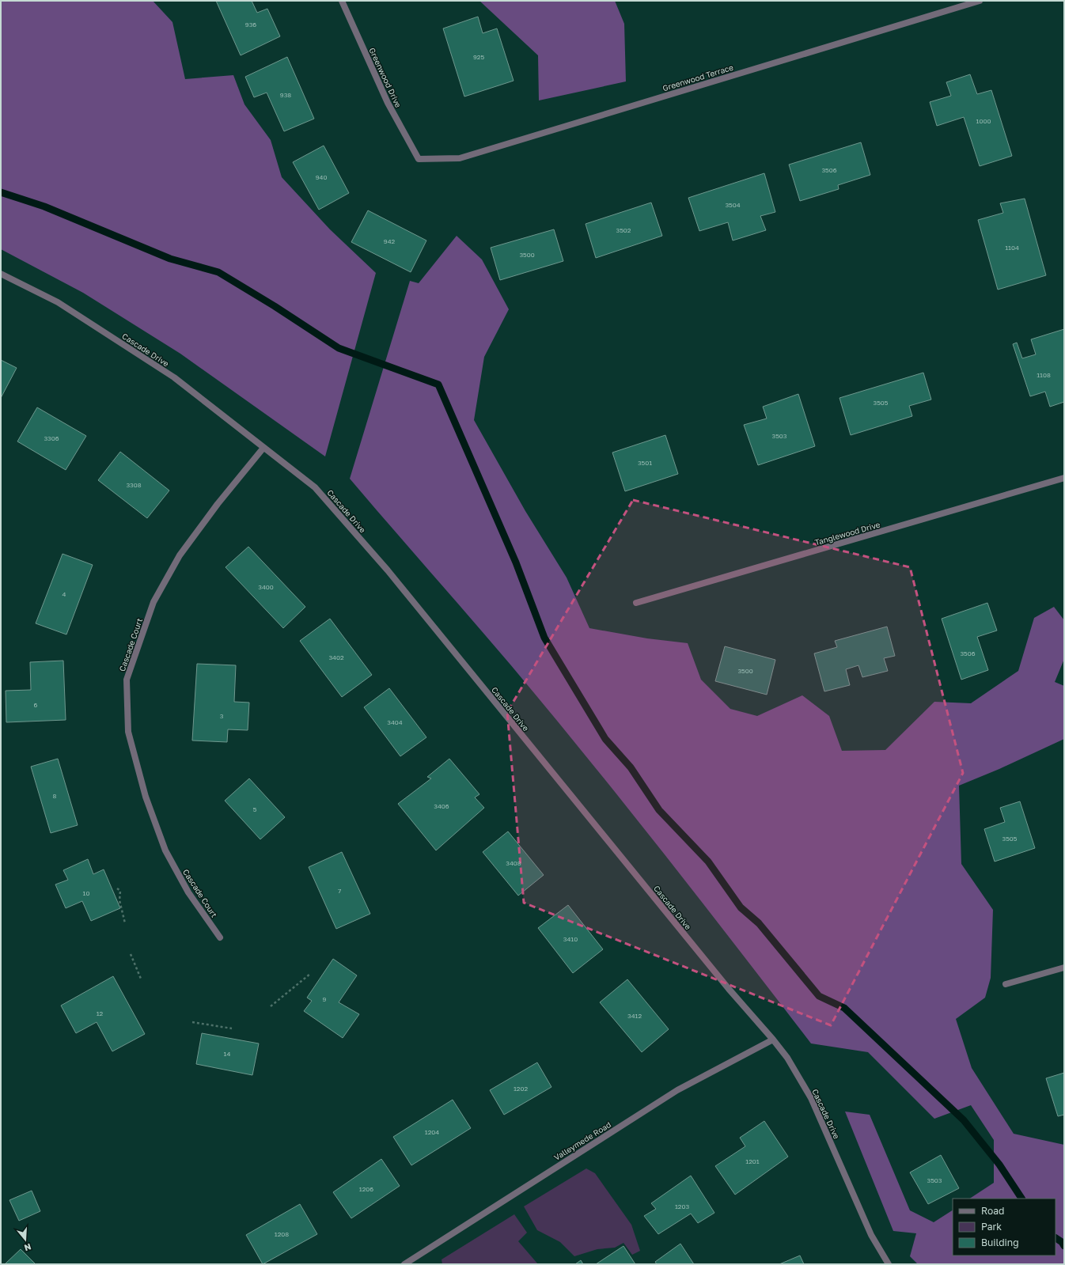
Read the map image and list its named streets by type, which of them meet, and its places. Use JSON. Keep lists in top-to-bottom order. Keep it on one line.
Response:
{"streets":{"street":["Greenwood Drive","Greenwood Terrace","Cascade Drive","Tanglewood Drive","Cascade Court","Valleymede Road"]},"crossings":[["Greenwood Drive","Greenwood Terrace"],["Cascade Drive","Cascade Court"],["Cascade Drive","Valleymede Road"]],"house_numbers":["936","925","938","1000","3506","940","3504","3502","942","1104","3500","1108","3505","3503","3306","3501","3308","3400","4","3506","3402","3500","6","3","3404","8","3406","5","3505","3408","7","10","3410","9","12","3412","14","1202","1204","1201","3503","1206","1203","1208"],"legend":["Road","Park","Building"],"north":"bottom"}
